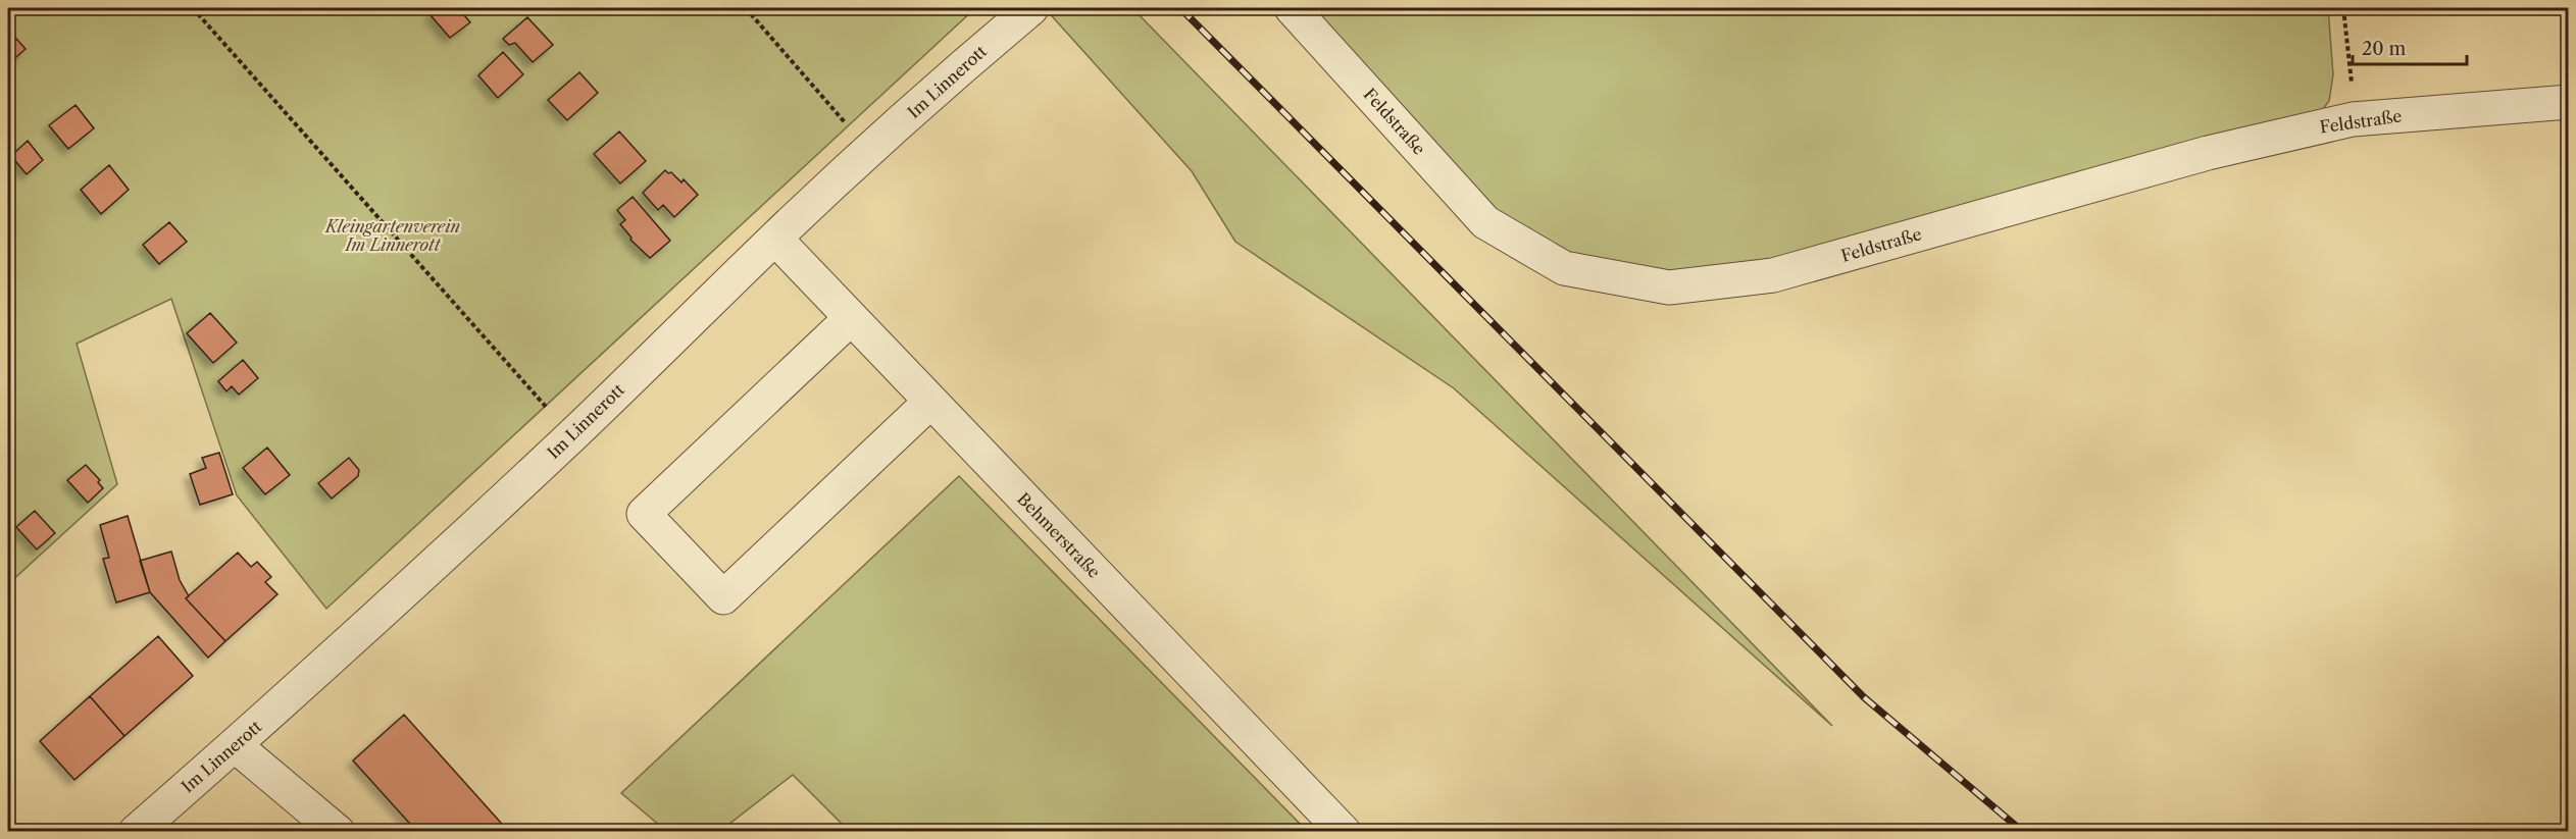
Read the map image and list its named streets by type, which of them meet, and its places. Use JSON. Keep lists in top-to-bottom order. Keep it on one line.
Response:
{"streets":{"street":["Im Linnerott","Feldstraße","Behmerstraße"]},"crossings":[["Im Linnerott","Behmerstraße"]],"parks":["Kleingartenverein Im Linnerott"],"scale_bar":"20 m"}
